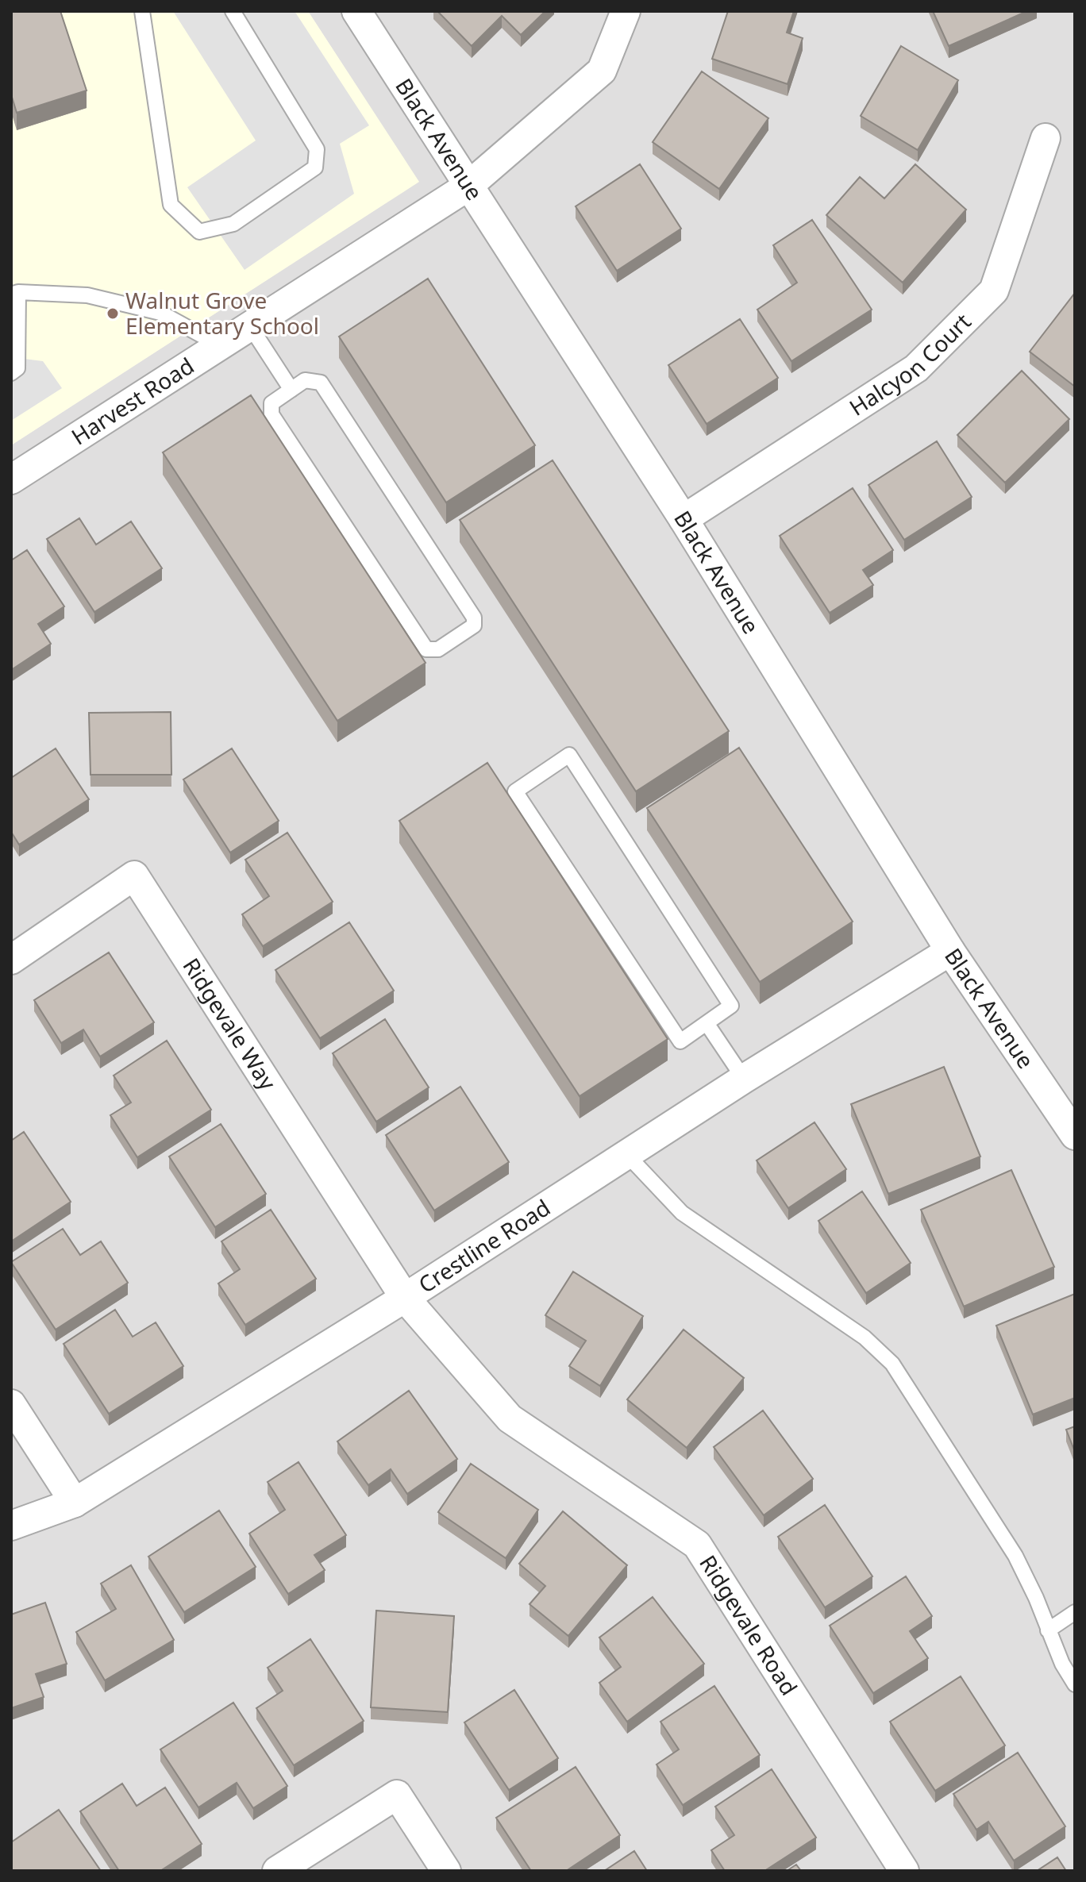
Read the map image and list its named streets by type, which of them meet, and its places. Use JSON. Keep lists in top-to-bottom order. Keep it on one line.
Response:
{"streets":{"street":["Black Avenue","Halcyon Court","Harvest Road","Ridgevale Way","Crestline Road","Ridgevale Road"]},"crossings":[["Black Avenue","Halcyon Court"],["Black Avenue","Harvest Road"],["Black Avenue","Crestline Road"],["Ridgevale Way","Crestline Road"],["Ridgevale Way","Ridgevale Road"],["Crestline Road","Ridgevale Road"]],"places":["Walnut Grove Elementary School"]}
